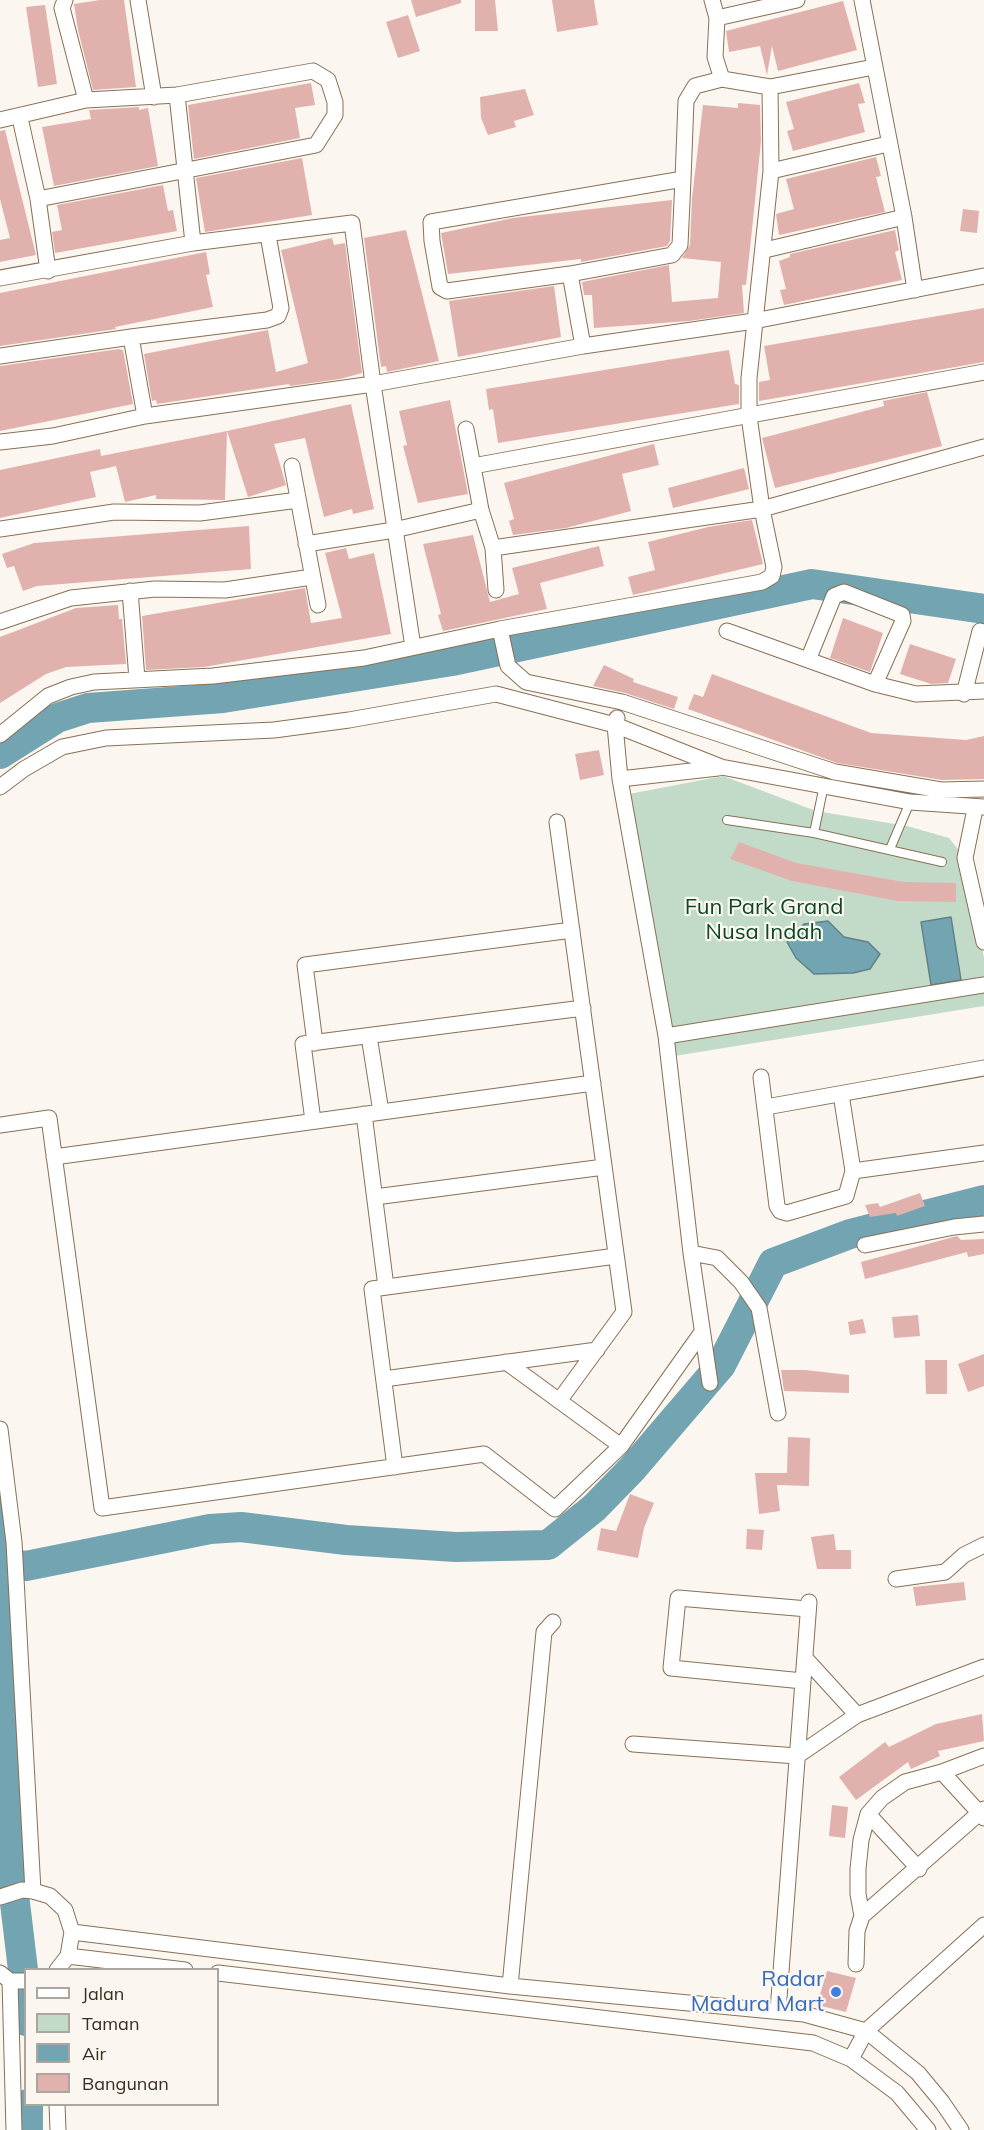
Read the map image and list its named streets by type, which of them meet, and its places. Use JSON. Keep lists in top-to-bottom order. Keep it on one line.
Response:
{"parks":["Fun Park Grand Nusa Indah"],"places":["Radar Madura Mart"],"legend":["Jalan","Taman","Air","Bangunan"]}
